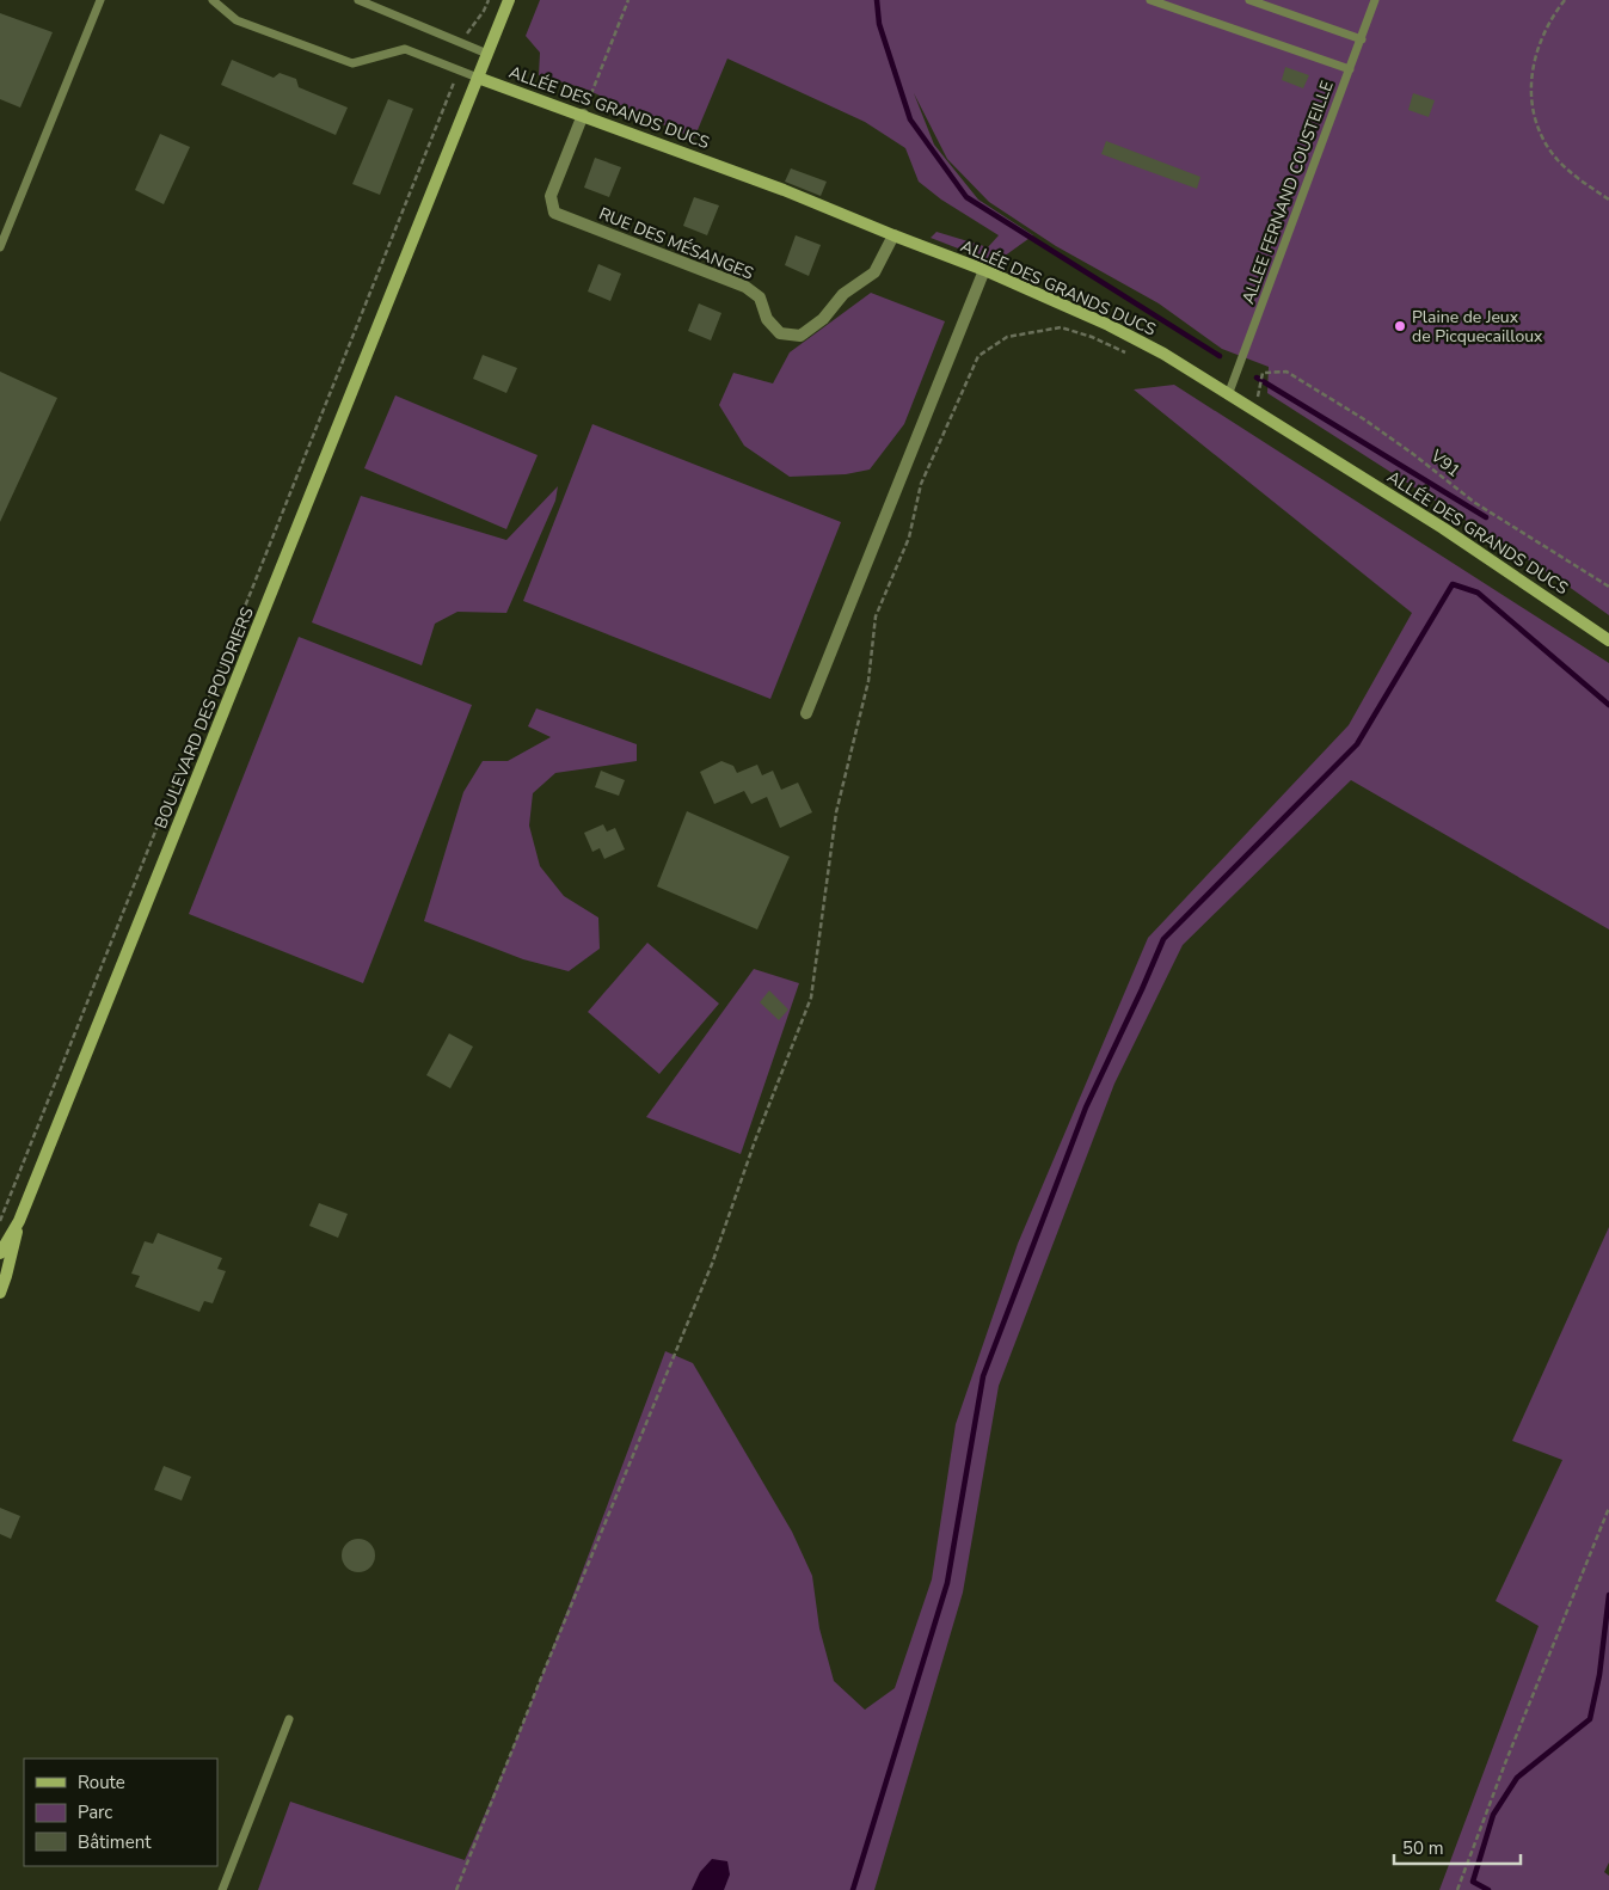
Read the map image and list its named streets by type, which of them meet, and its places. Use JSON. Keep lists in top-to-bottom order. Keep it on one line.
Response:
{"streets":{"main road":["ALLÉE DES GRANDS DUCS","BOULEVARD DES POUDRIERS"],"street":["RUE DES MÉSANGES"],"lane":["ALLEE FERNAND COUSTEILLE"],"path":["V91"]},"crossings":[["ALLÉE DES GRANDS DUCS","ALLEE FERNAND COUSTEILLE"],["ALLÉE DES GRANDS DUCS","RUE DES MÉSANGES"],["ALLÉE DES GRANDS DUCS","V91"],["ALLÉE DES GRANDS DUCS","BOULEVARD DES POUDRIERS"]],"places":["Plaine de Jeux de Picquecailloux"],"legend":["Route","Parc","Bâtiment"],"scale_bar":"50 m"}
